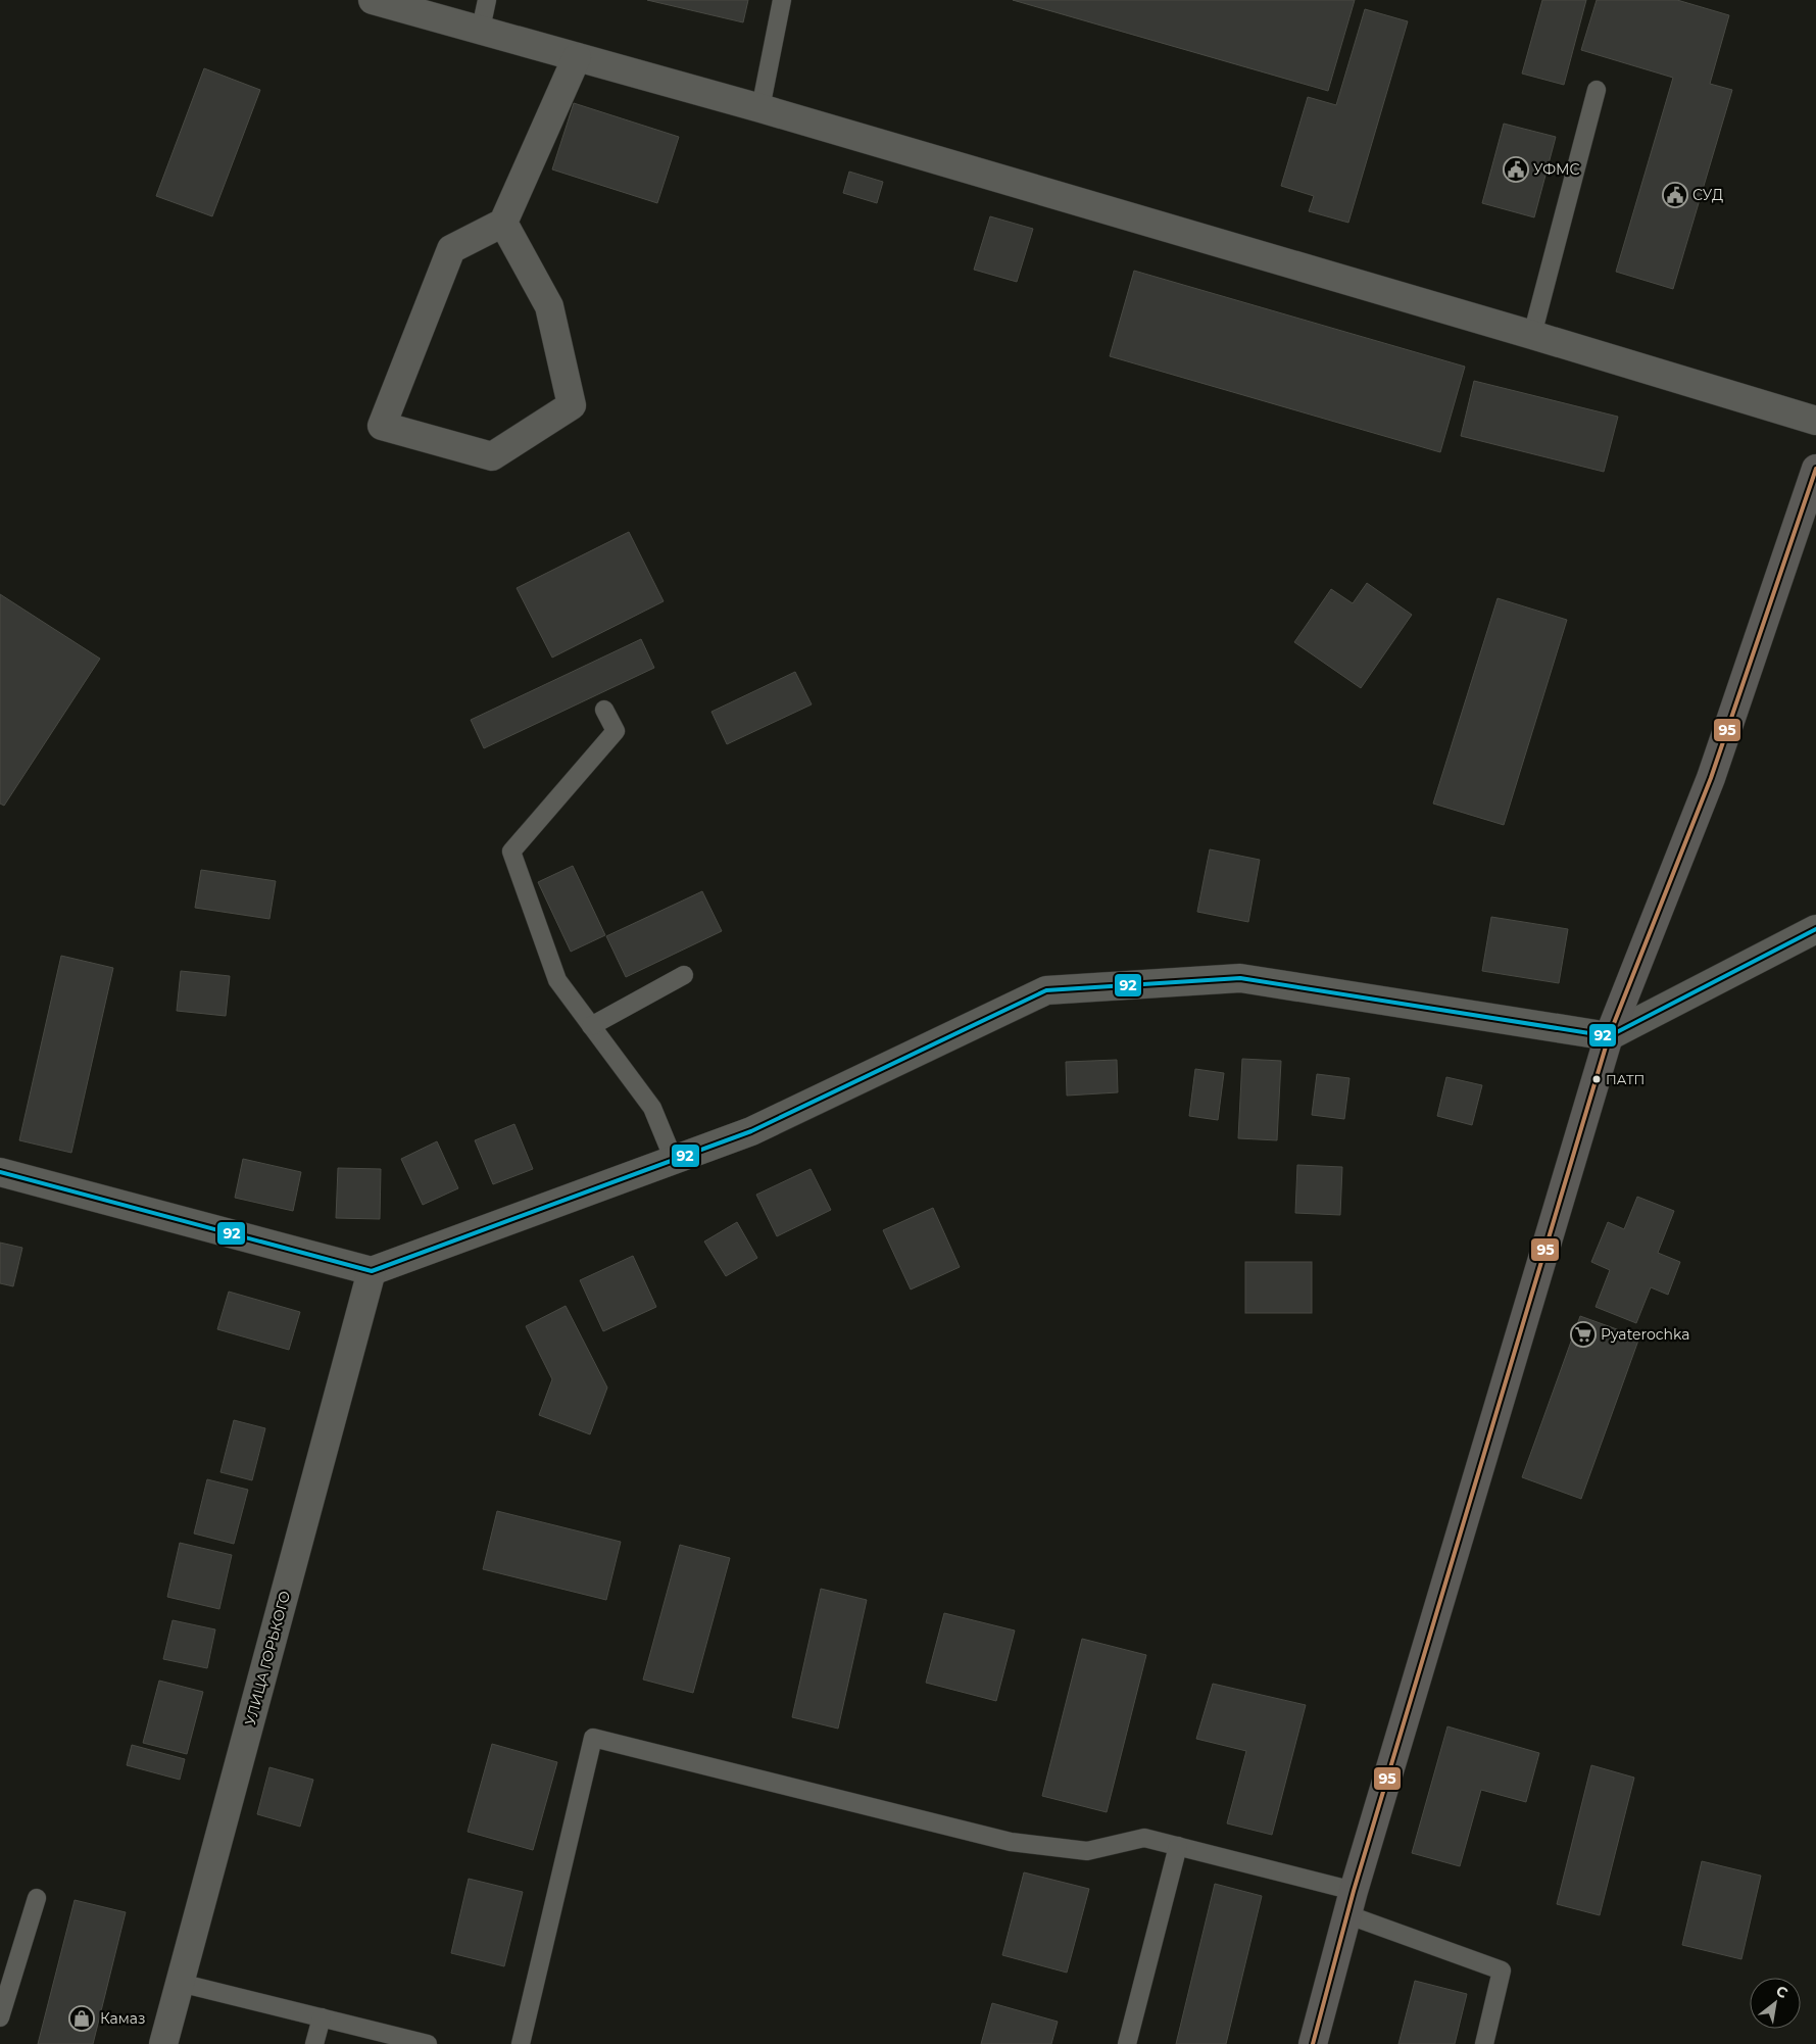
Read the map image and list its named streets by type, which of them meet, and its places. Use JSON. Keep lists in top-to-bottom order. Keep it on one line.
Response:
{"streets":{"street":["УЛИЦА ГОРЬКОГО"]},"places":{"public building":["УФМС","СУД"],"other":["ПАТП"],"supermarket":["Pyaterochka"],"shop":["Камаз"]},"lines":["transit line 95","transit line 92"],"north":"top right"}
